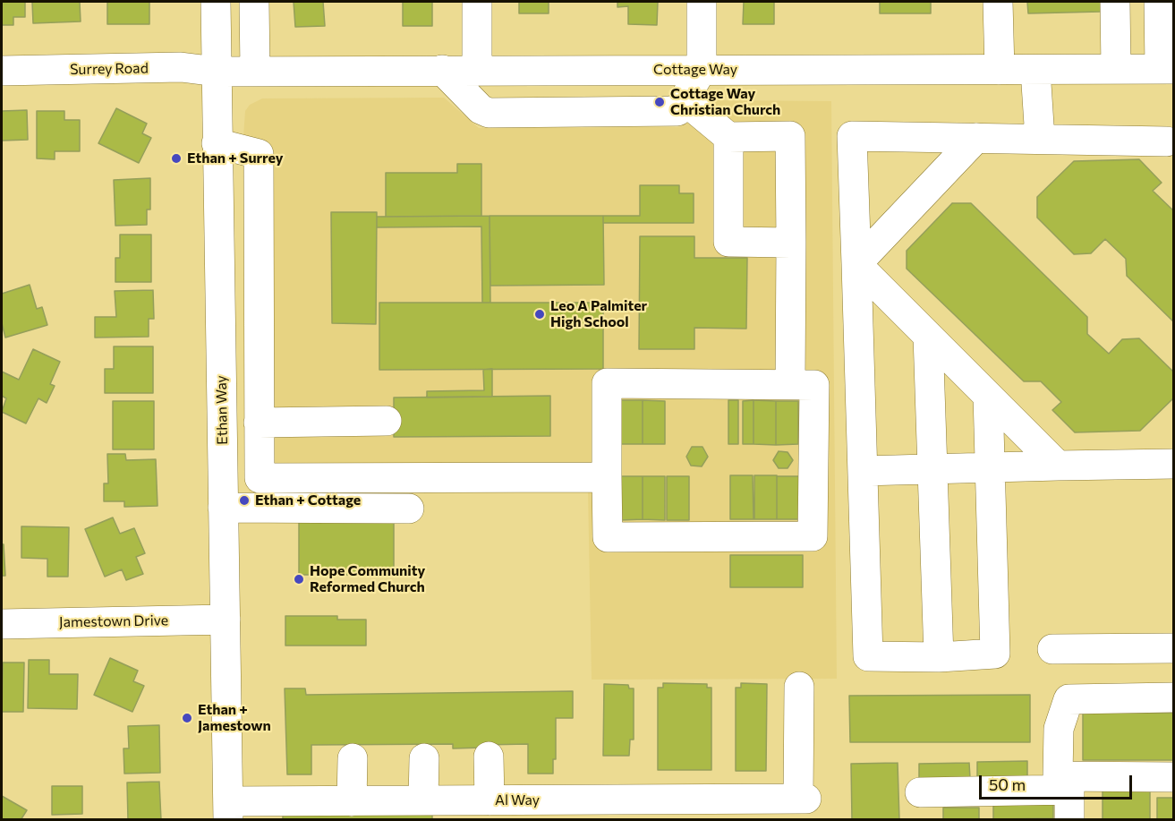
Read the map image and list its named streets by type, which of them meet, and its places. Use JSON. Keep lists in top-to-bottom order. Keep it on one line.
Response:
{"streets":{"street":["Surrey Road","Cottage Way","Ethan Way","Jamestown Drive","Al Way"]},"crossings":[["Surrey Road","Cottage Way"],["Surrey Road","Ethan Way"],["Cottage Way","Ethan Way"],["Ethan Way","Jamestown Drive"],["Ethan Way","Al Way"]],"places":["Cottage Way Christian Church","Ethan + Surrey","Leo A Palmiter High School","Ethan + Cottage","Hope Community Reformed Church","Ethan + Jamestown"],"scale_bar":"50 m"}
